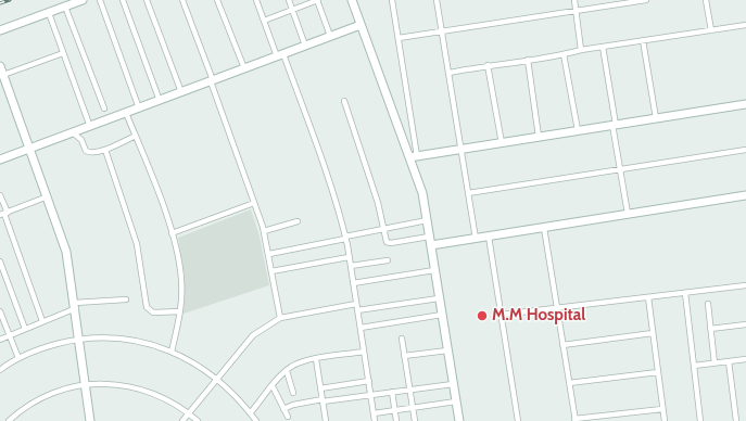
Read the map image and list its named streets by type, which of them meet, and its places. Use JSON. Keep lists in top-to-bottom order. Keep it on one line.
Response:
{"places":["M.M Hospital"]}
